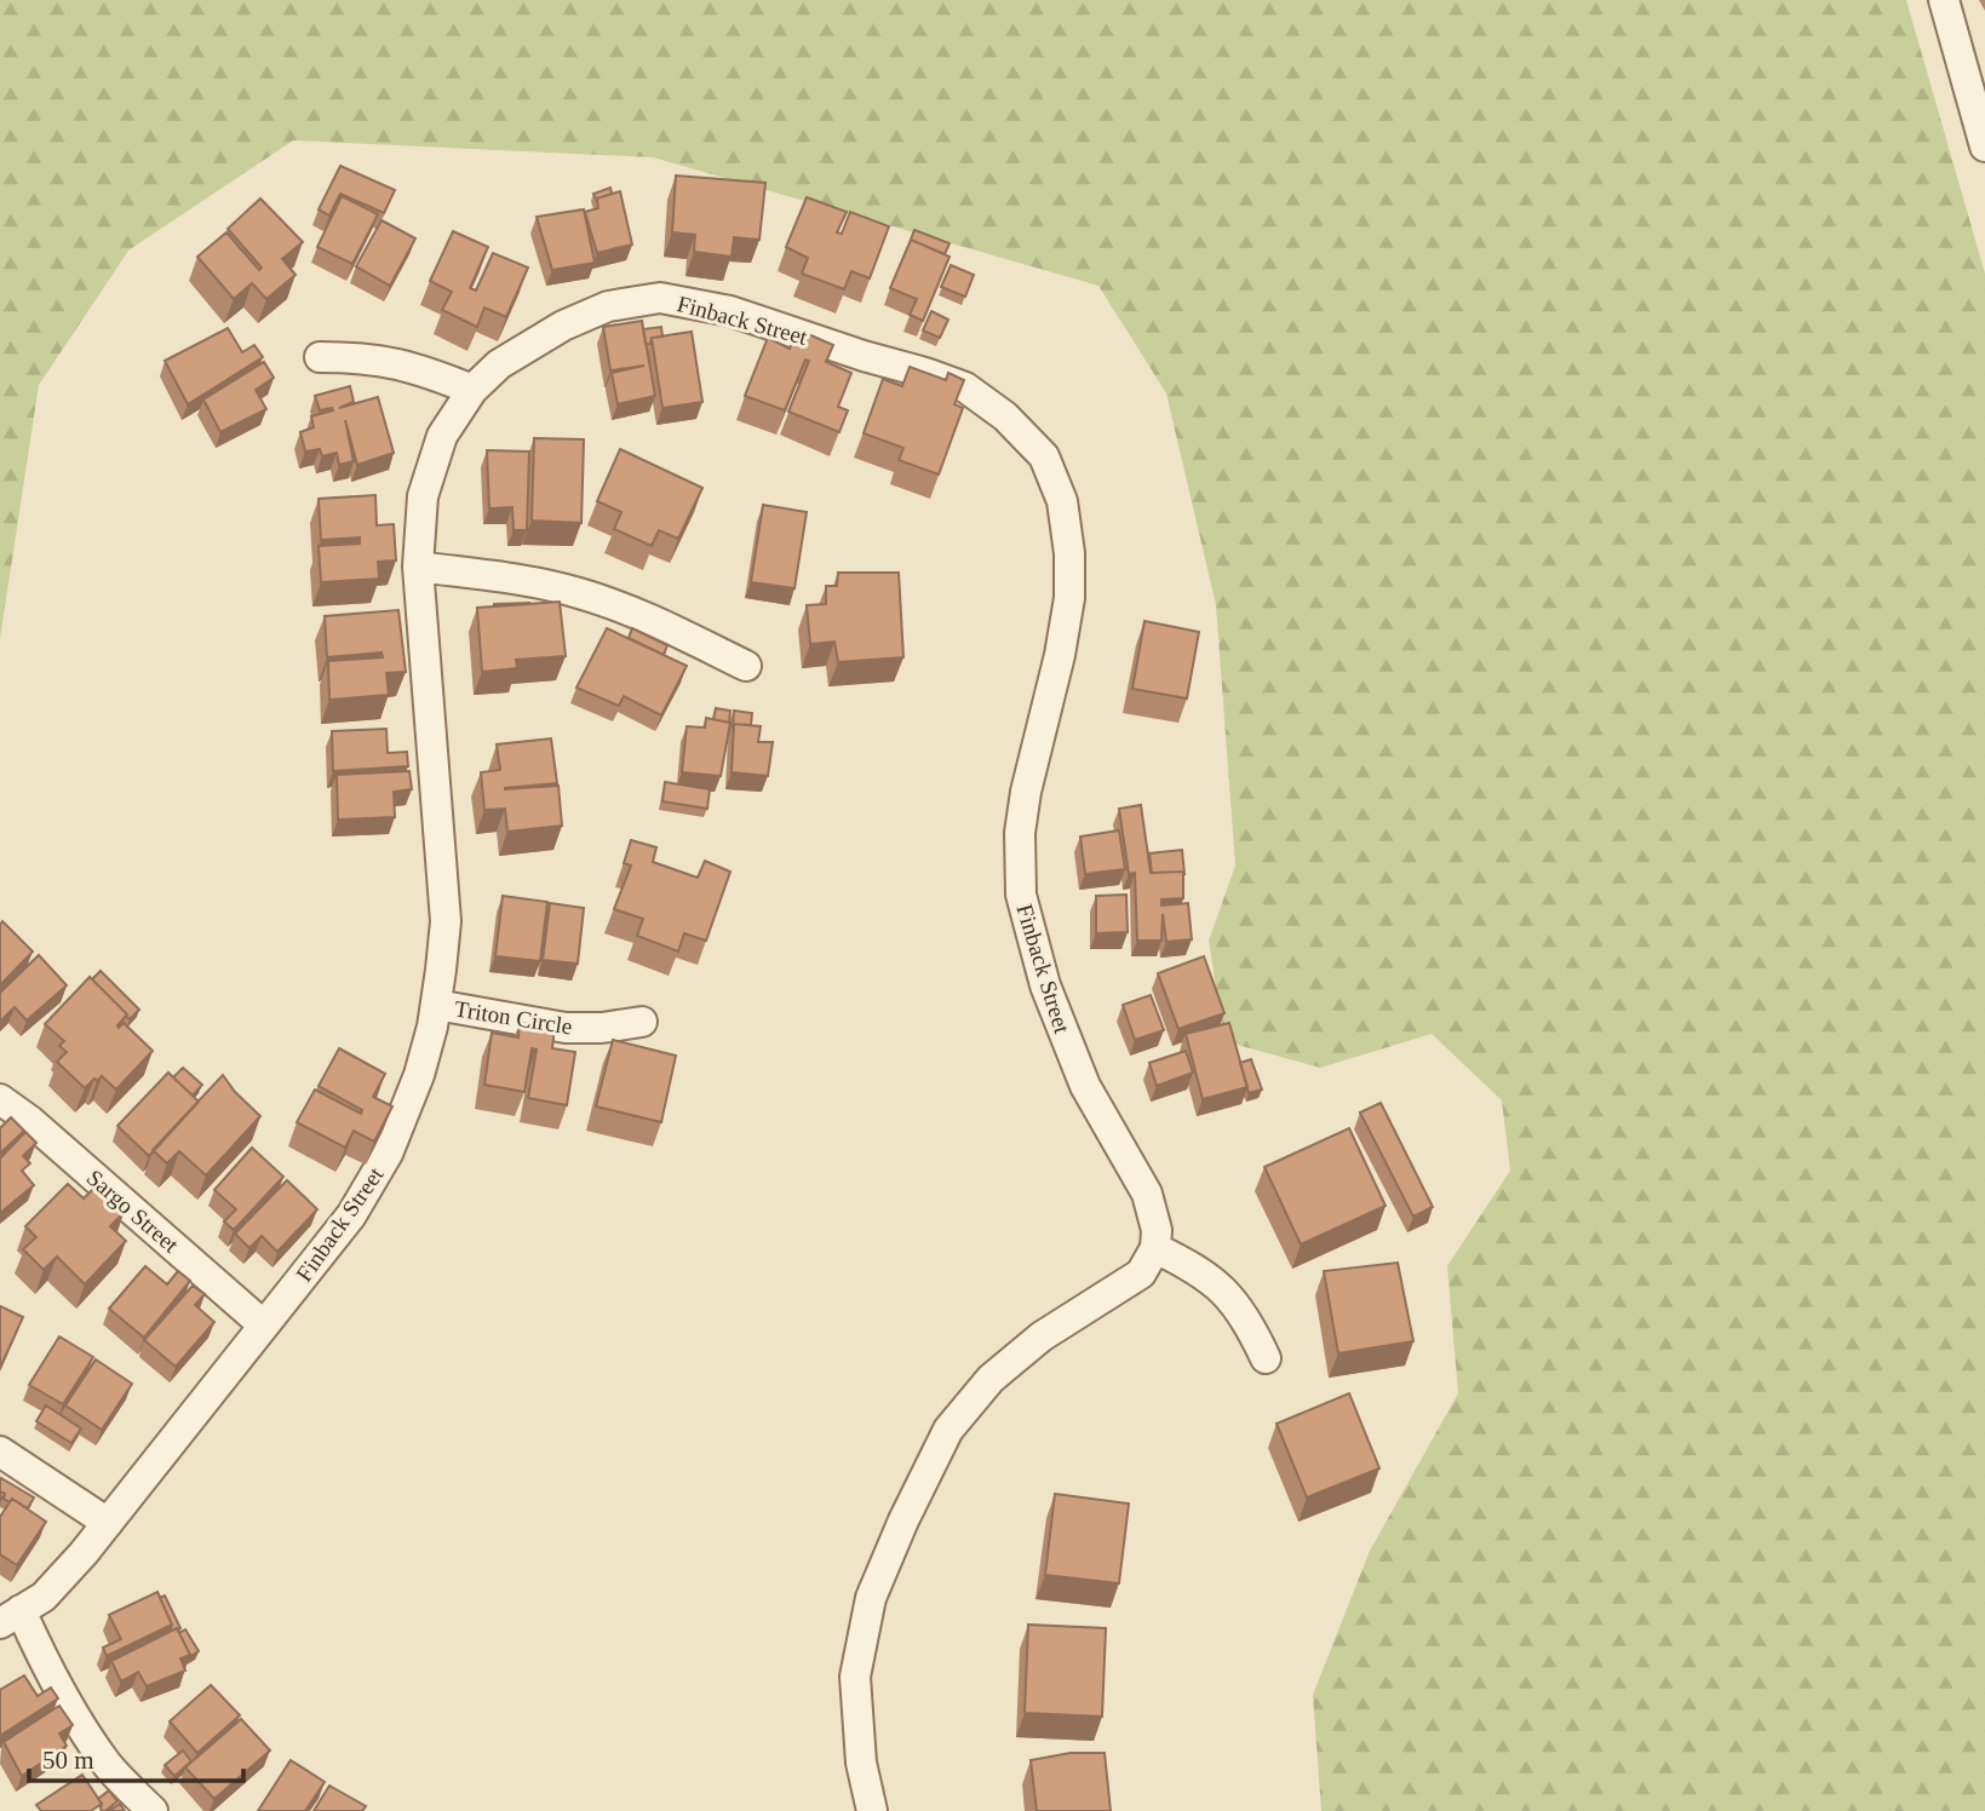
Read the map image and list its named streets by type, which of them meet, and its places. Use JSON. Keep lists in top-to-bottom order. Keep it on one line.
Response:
{"streets":{"street":["Finback Street","Triton Circle","Sargo Street"]},"crossings":[["Finback Street","Triton Circle"],["Finback Street","Sargo Street"]],"scale_bar":"50 m"}
